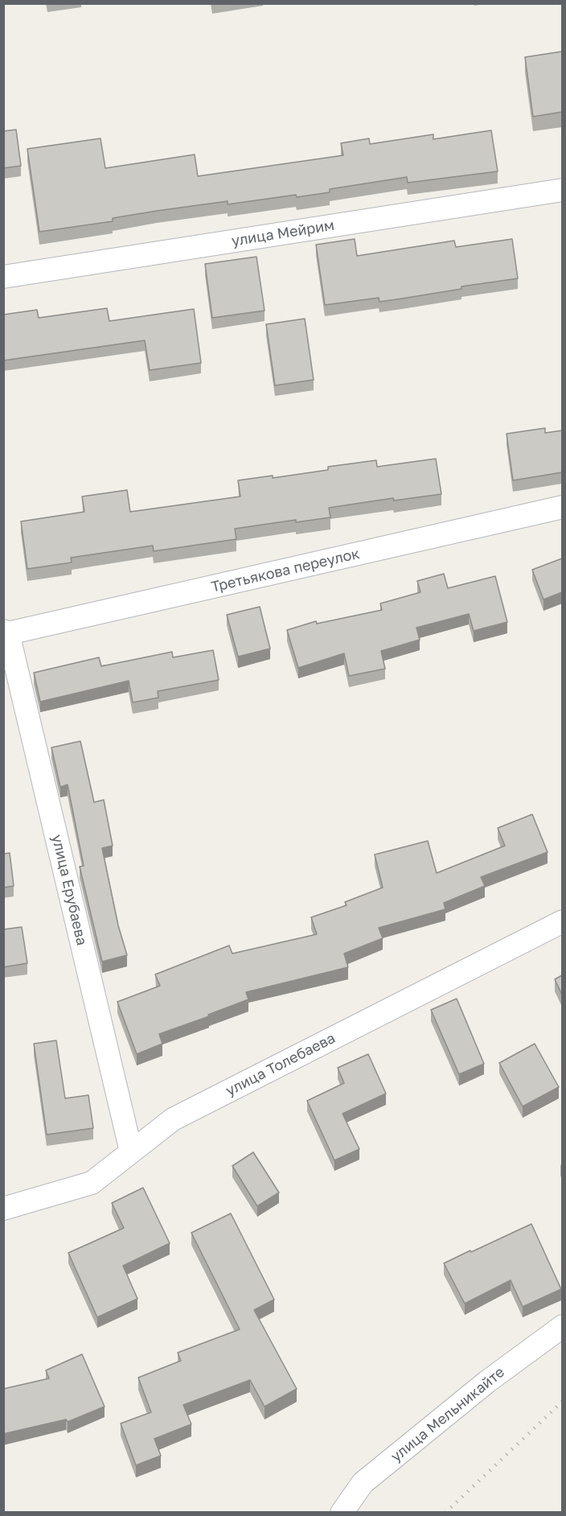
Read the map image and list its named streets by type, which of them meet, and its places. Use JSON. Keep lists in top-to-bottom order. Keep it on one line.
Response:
{"streets":{"street":["улица Мейрим","Третьякова переулок","улица Ерубаева","улица Толебаева","улица Мельникайте"]},"crossings":[["Третьякова переулок","улица Ерубаева"],["улица Ерубаева","улица Толебаева"]]}
